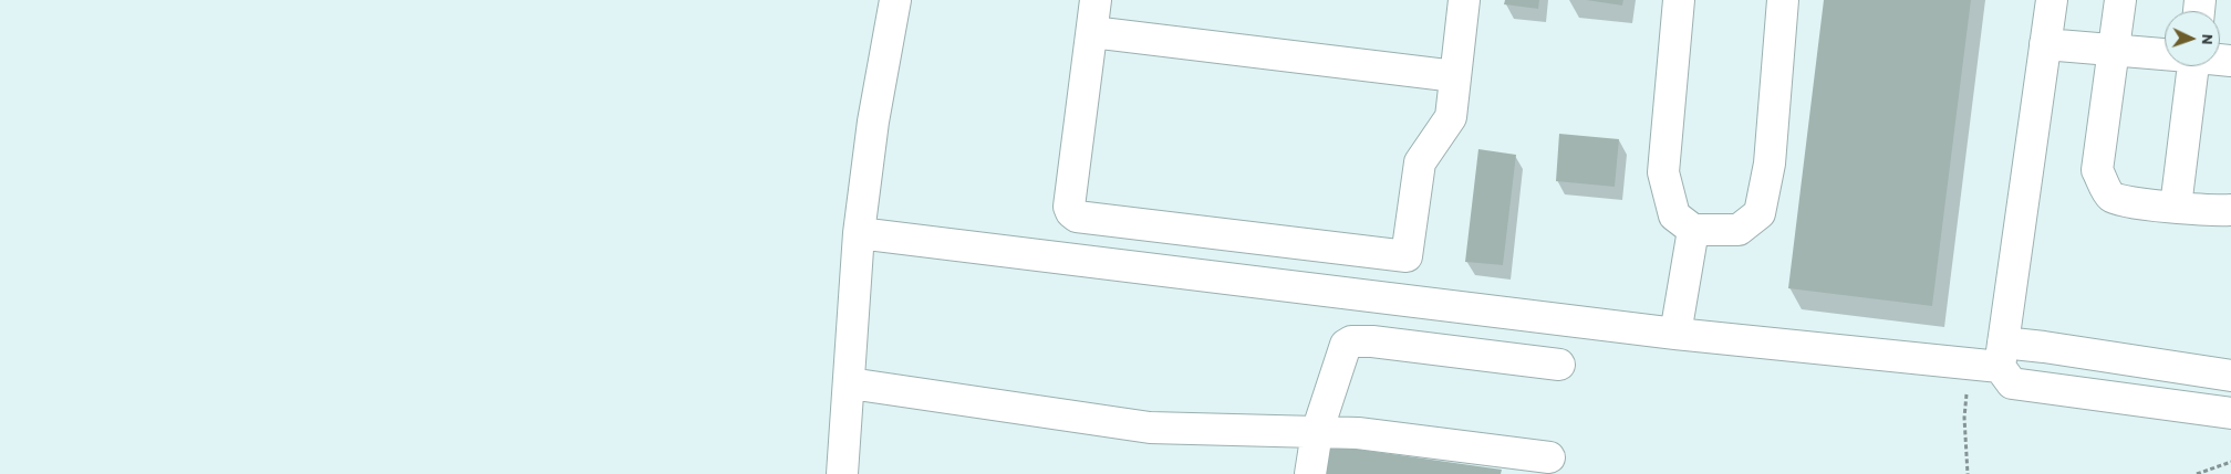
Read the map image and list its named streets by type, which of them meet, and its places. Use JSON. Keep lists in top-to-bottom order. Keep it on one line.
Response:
{"north":"right"}
